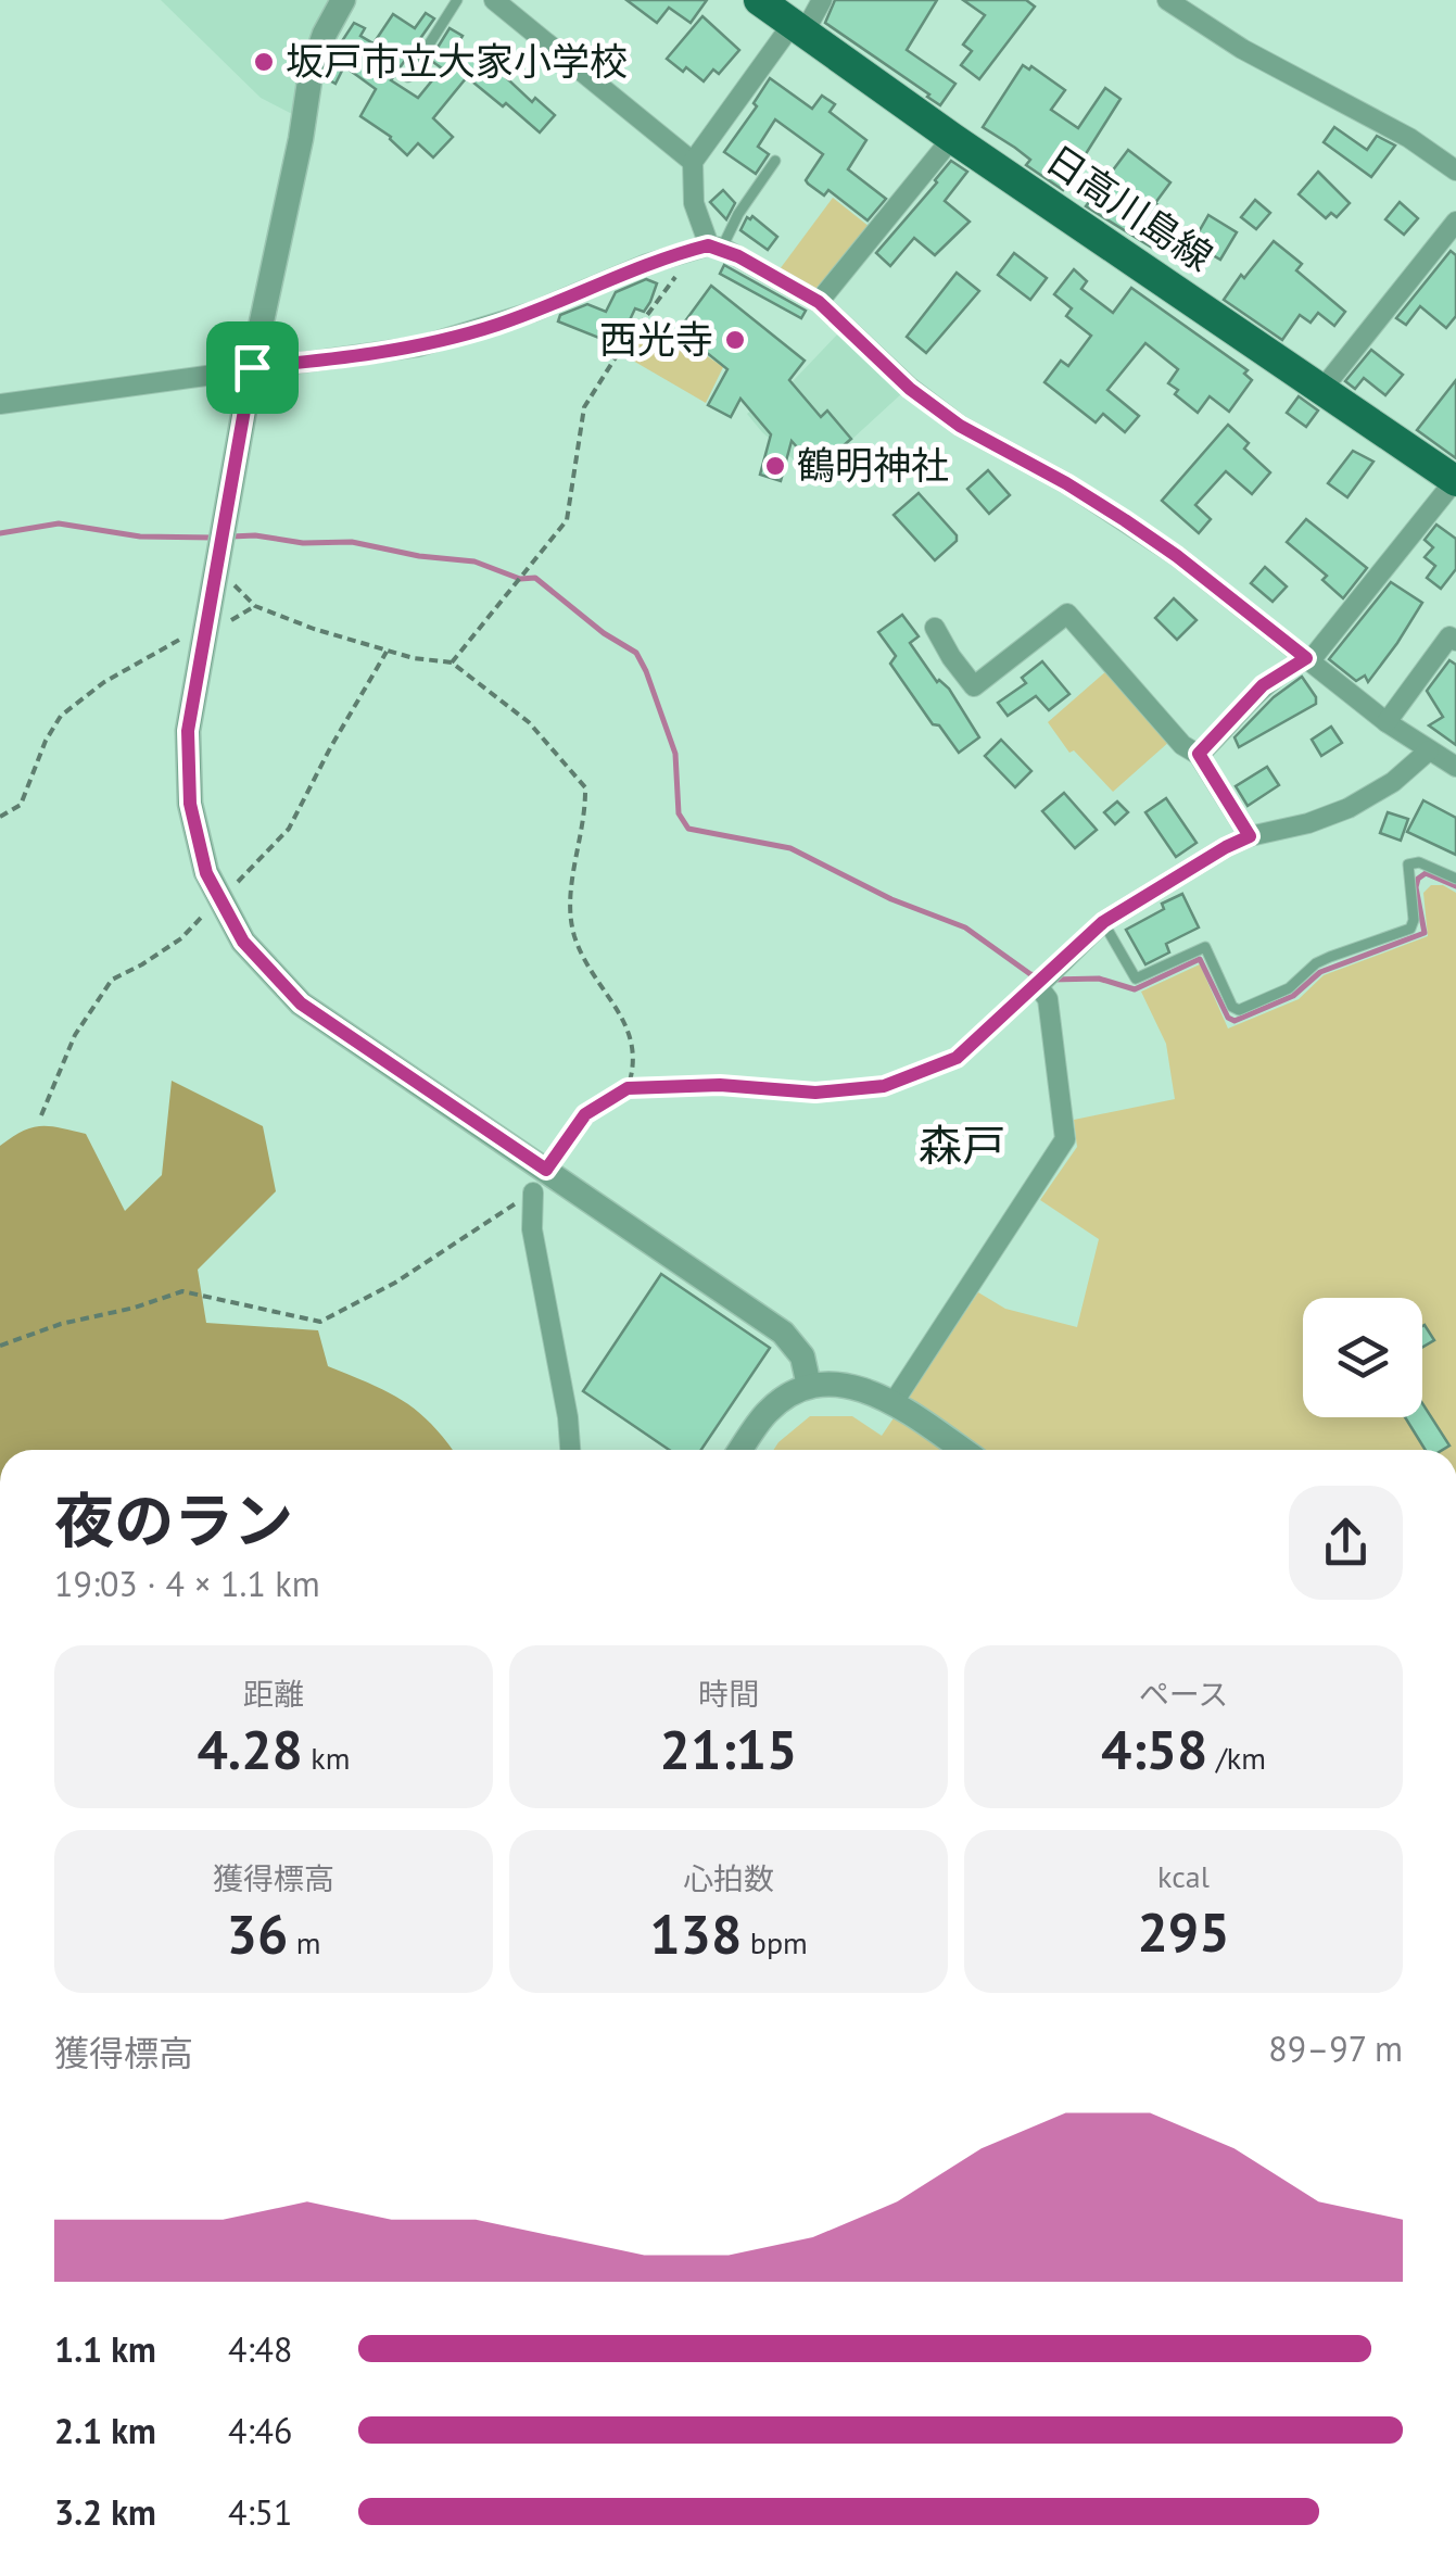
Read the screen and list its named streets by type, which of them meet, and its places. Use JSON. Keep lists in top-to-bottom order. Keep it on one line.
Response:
{"streets":{"main road":["日高川島線"]},"districts":["森戸"],"places":["坂戸市立大家小学校","西光寺","鶴明神社"],"page":{"heading":["夜のラン","19:03 · 4 × 1.1 km"],"stats":[["距離","4.28 km"],["時間","21:15"],["ペース","4:58 /km"],["獲得標高","36 m"],["心拍数","138 bpm"],["kcal","295"]],"chart":["獲得標高","89–97 m"],"list":[{"name":"1.1 km","note":"4:48"},{"name":"2.1 km","note":"4:46"},{"name":"3.2 km","note":"4:51"}]}}
